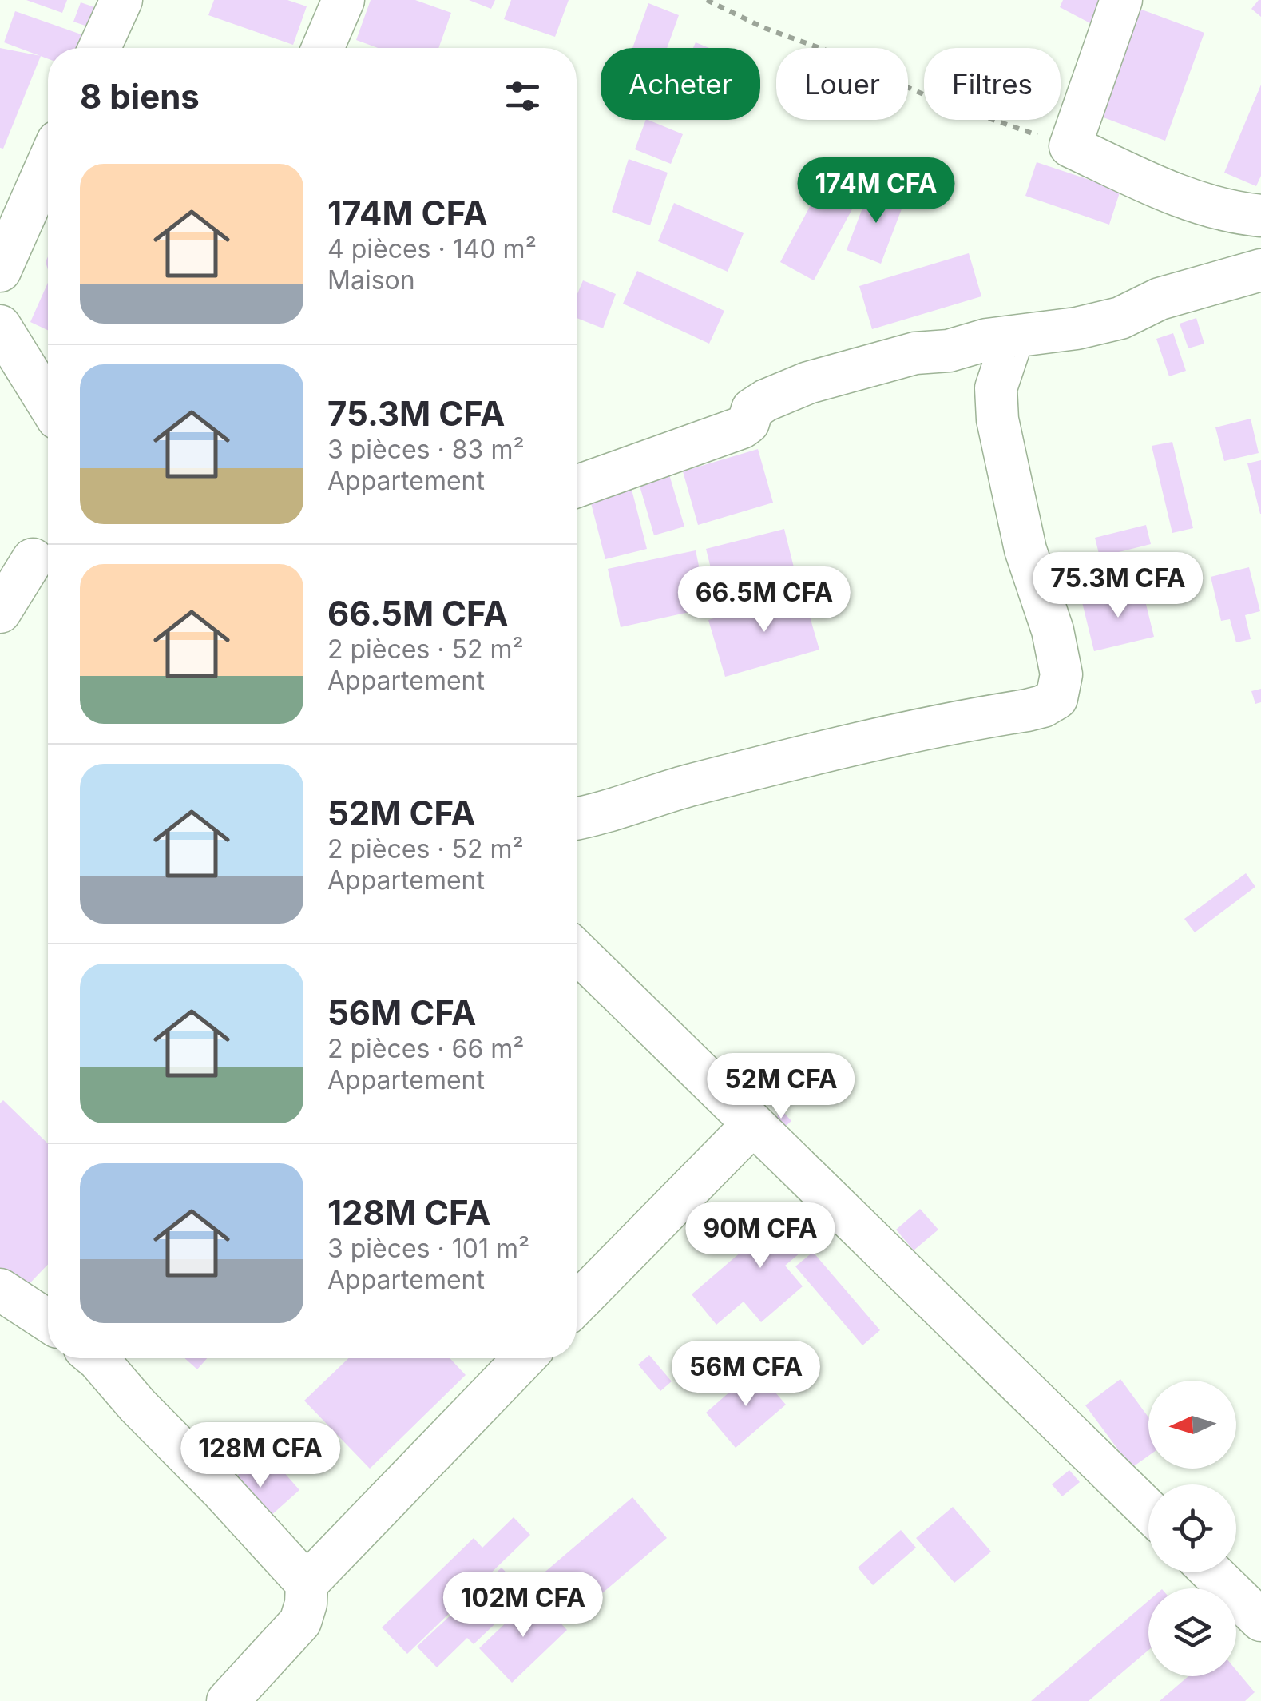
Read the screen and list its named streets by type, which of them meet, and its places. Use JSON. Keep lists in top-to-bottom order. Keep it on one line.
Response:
{"north":"left","page":{"chip":["Acheter","Louer","Filtres"],"heading":"8 biens","list":[{"name":"174M CFA","note":"4 pièces · 140 m² · Maison"},{"name":"75.3M CFA","note":"3 pièces · 83 m² · Appartement"},{"name":"66.5M CFA","note":"2 pièces · 52 m² · Appartement"},{"name":"52M CFA","note":"2 pièces · 52 m² · Appartement"},{"name":"56M CFA","note":"2 pièces · 66 m² · Appartement"},{"name":"128M CFA","note":"3 pièces · 101 m² · Appartement"}],"price":["174M CFA","75.3M CFA","66.5M CFA","52M CFA","90M CFA","56M CFA","128M CFA","102M CFA"]}}
